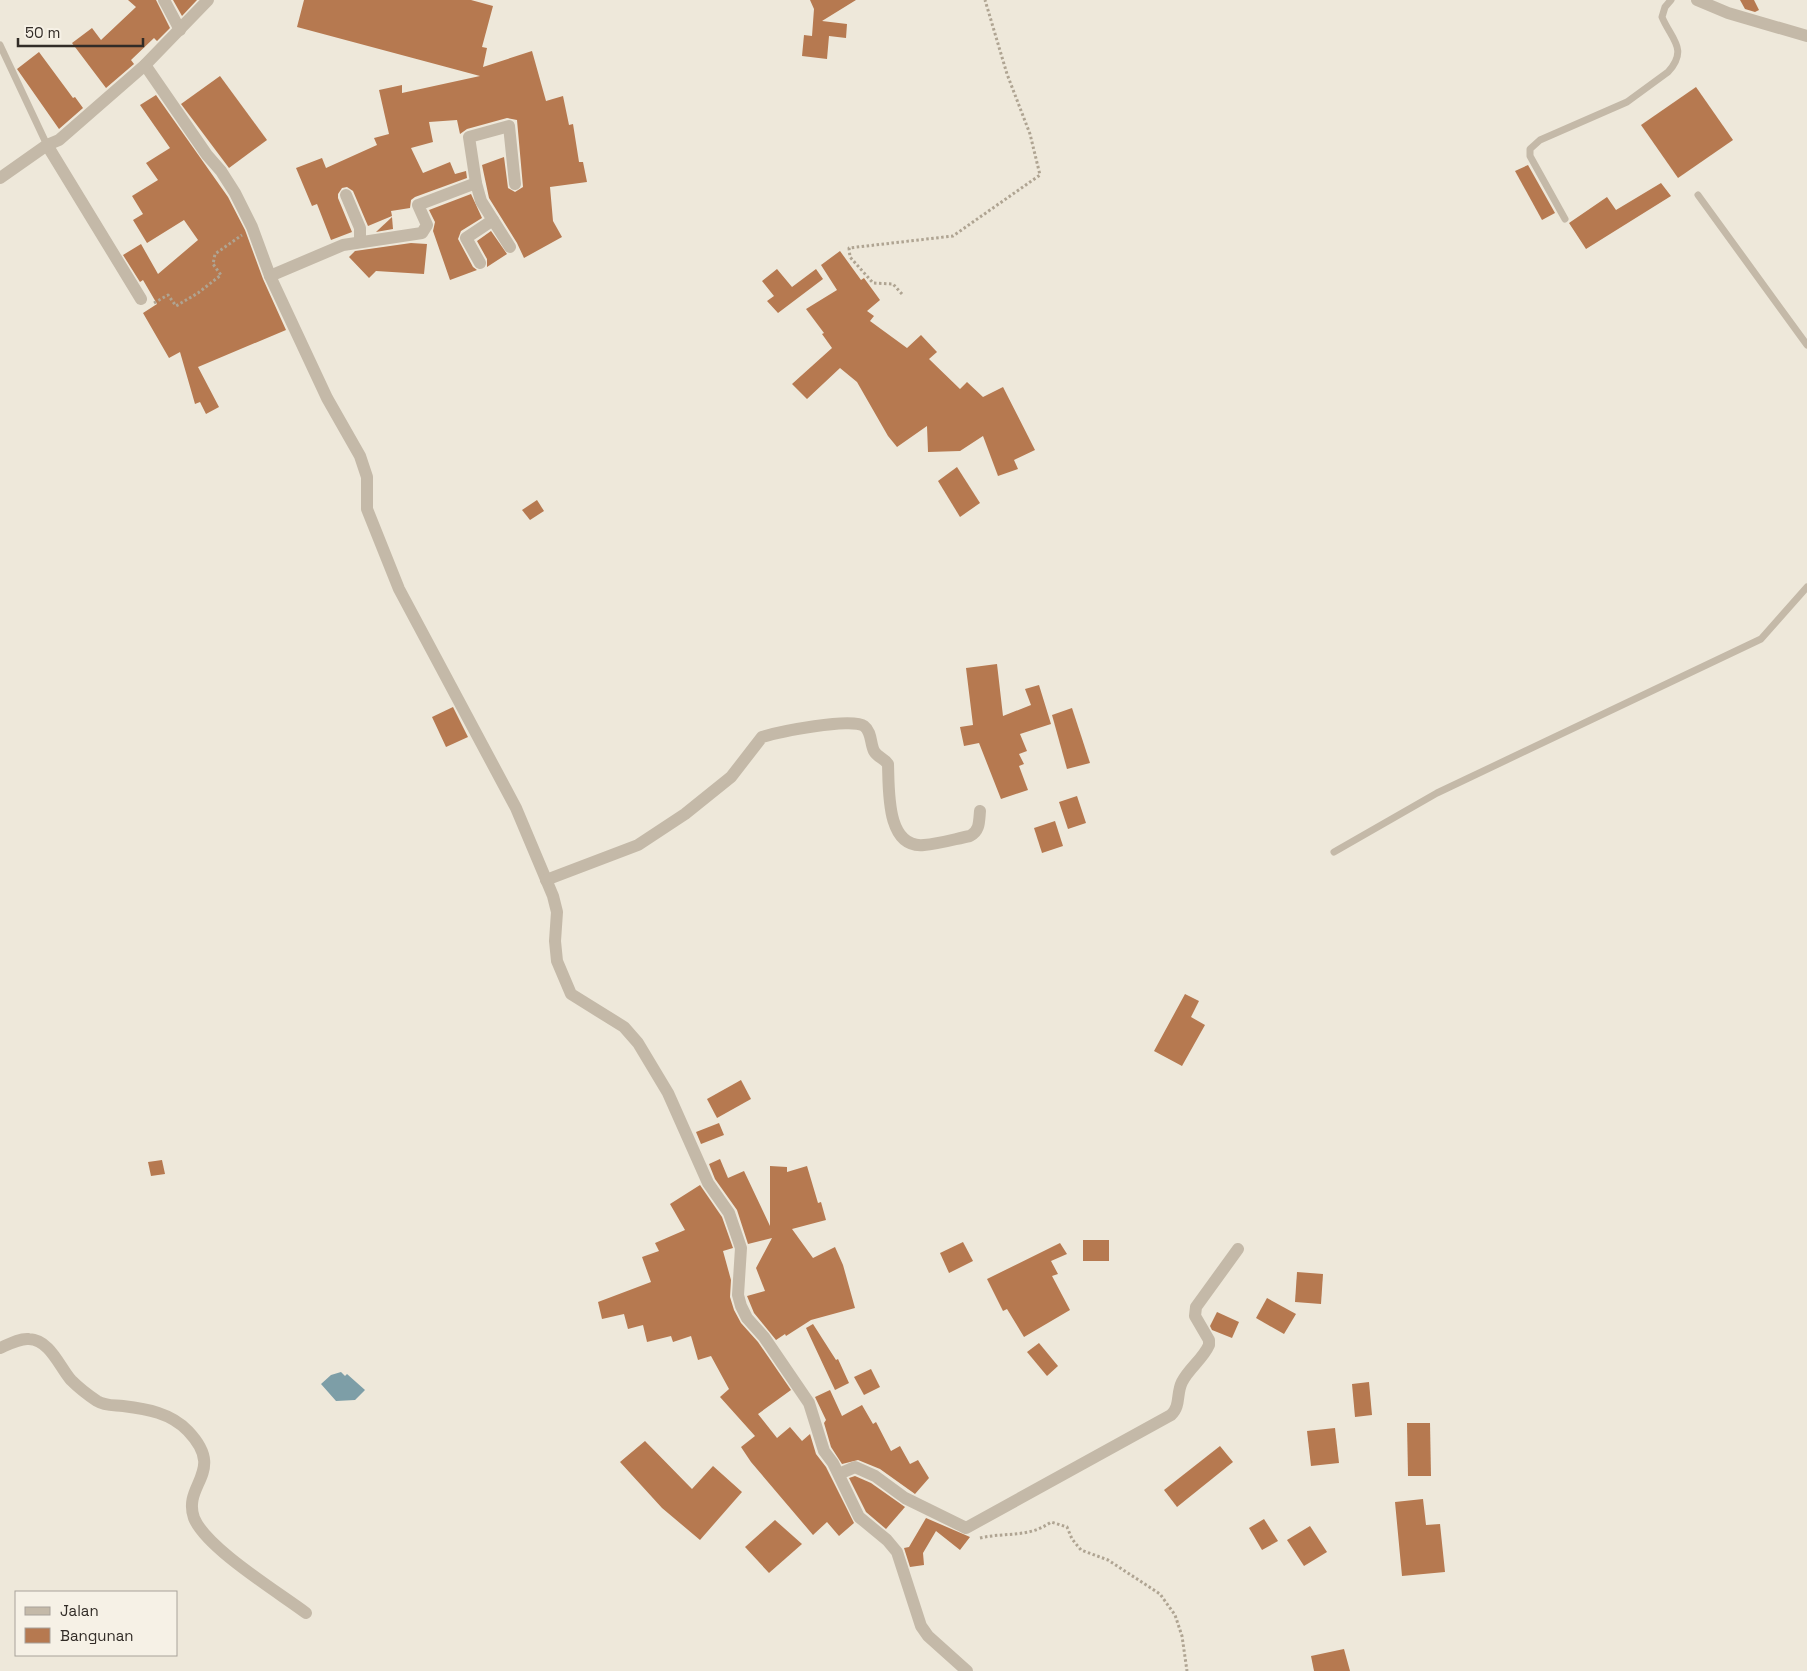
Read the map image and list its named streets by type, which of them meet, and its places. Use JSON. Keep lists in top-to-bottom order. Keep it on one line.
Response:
{"legend":["Jalan","Bangunan"],"scale_bar":"50 m"}
